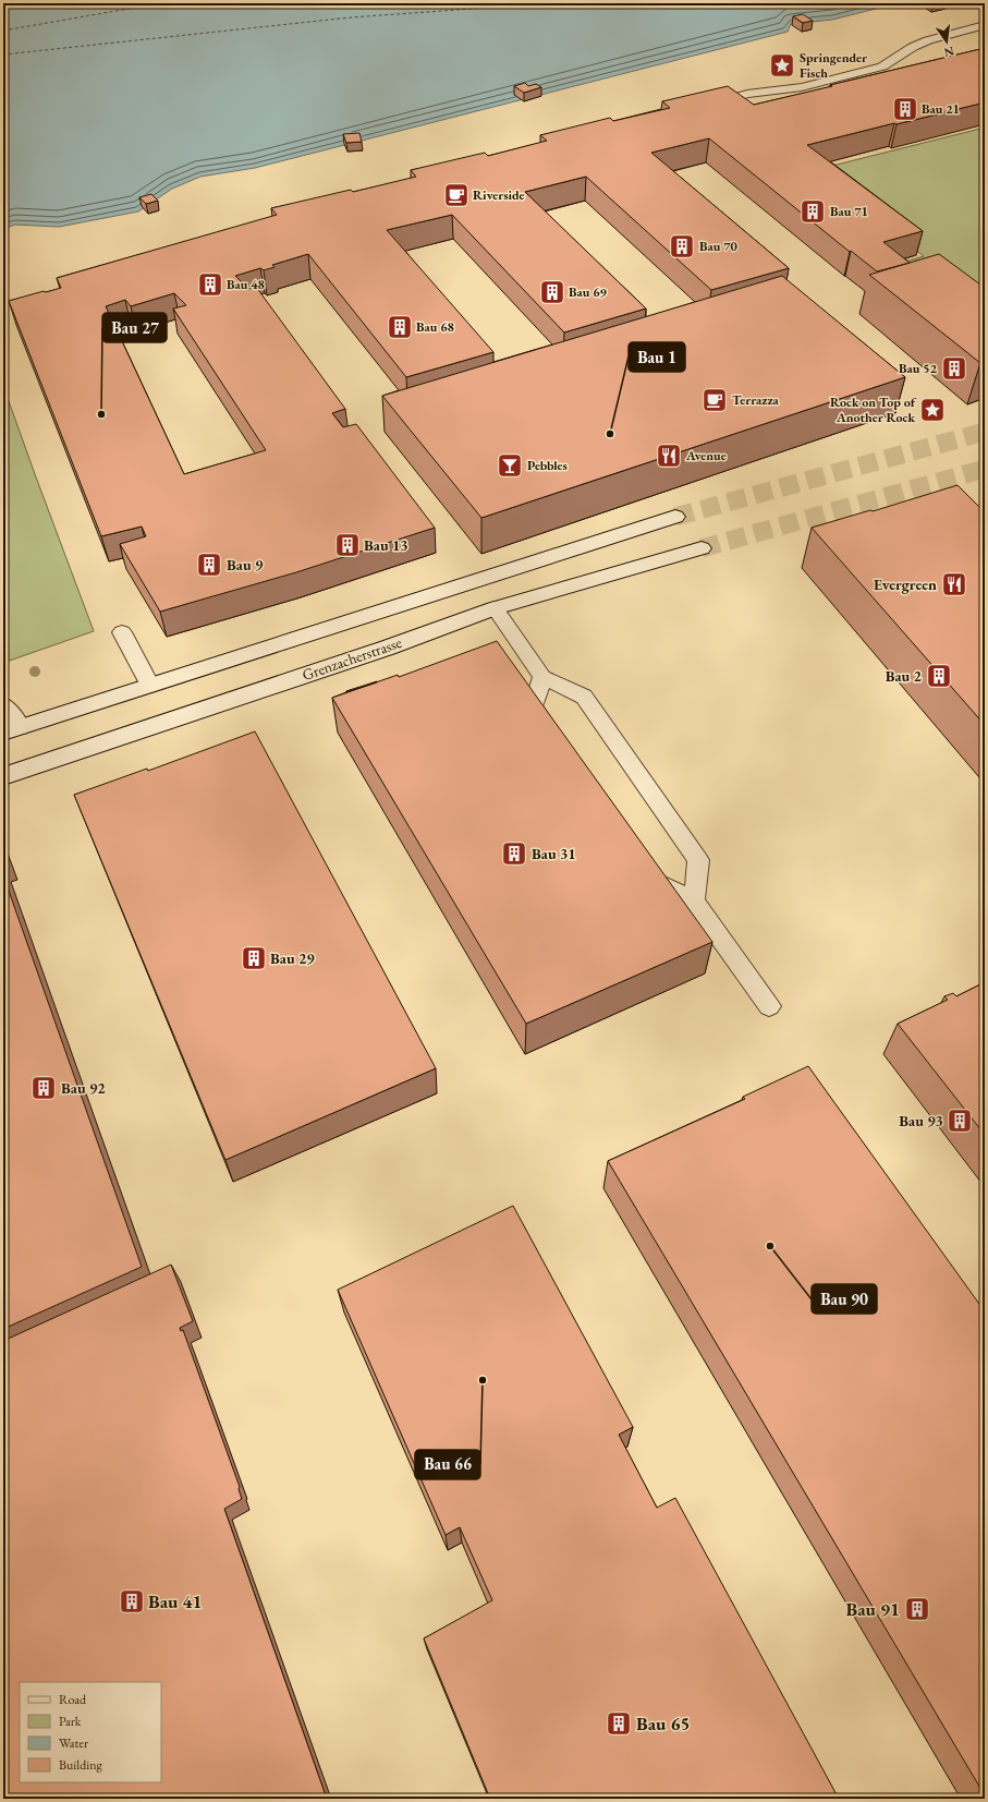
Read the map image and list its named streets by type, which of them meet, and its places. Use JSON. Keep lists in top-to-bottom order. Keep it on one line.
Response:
{"streets":{"main road":["Grenzacherstrasse"]},"places":{"place":["Springender Fisch","Rock on Top of Another Rock"],"building":["Bau 21","Bau 71","Bau 70","Bau 48","Bau 69","Bau 68","Bau 52","Bau 13","Bau 9","Bau 2","Bau 31","Bau 29","Bau 92","Bau 93","Bau 41","Bau 91","Bau 65"],"cafe":["Riverside","Terrazza"],"other":["Bau 27","Bau 1","Bau 90","Bau 66"],"restaurant":["Avenue","Evergreen"],"bar":["Pebbles"]},"legend":["Road","Park","Water","Building"],"north":"bottom"}
